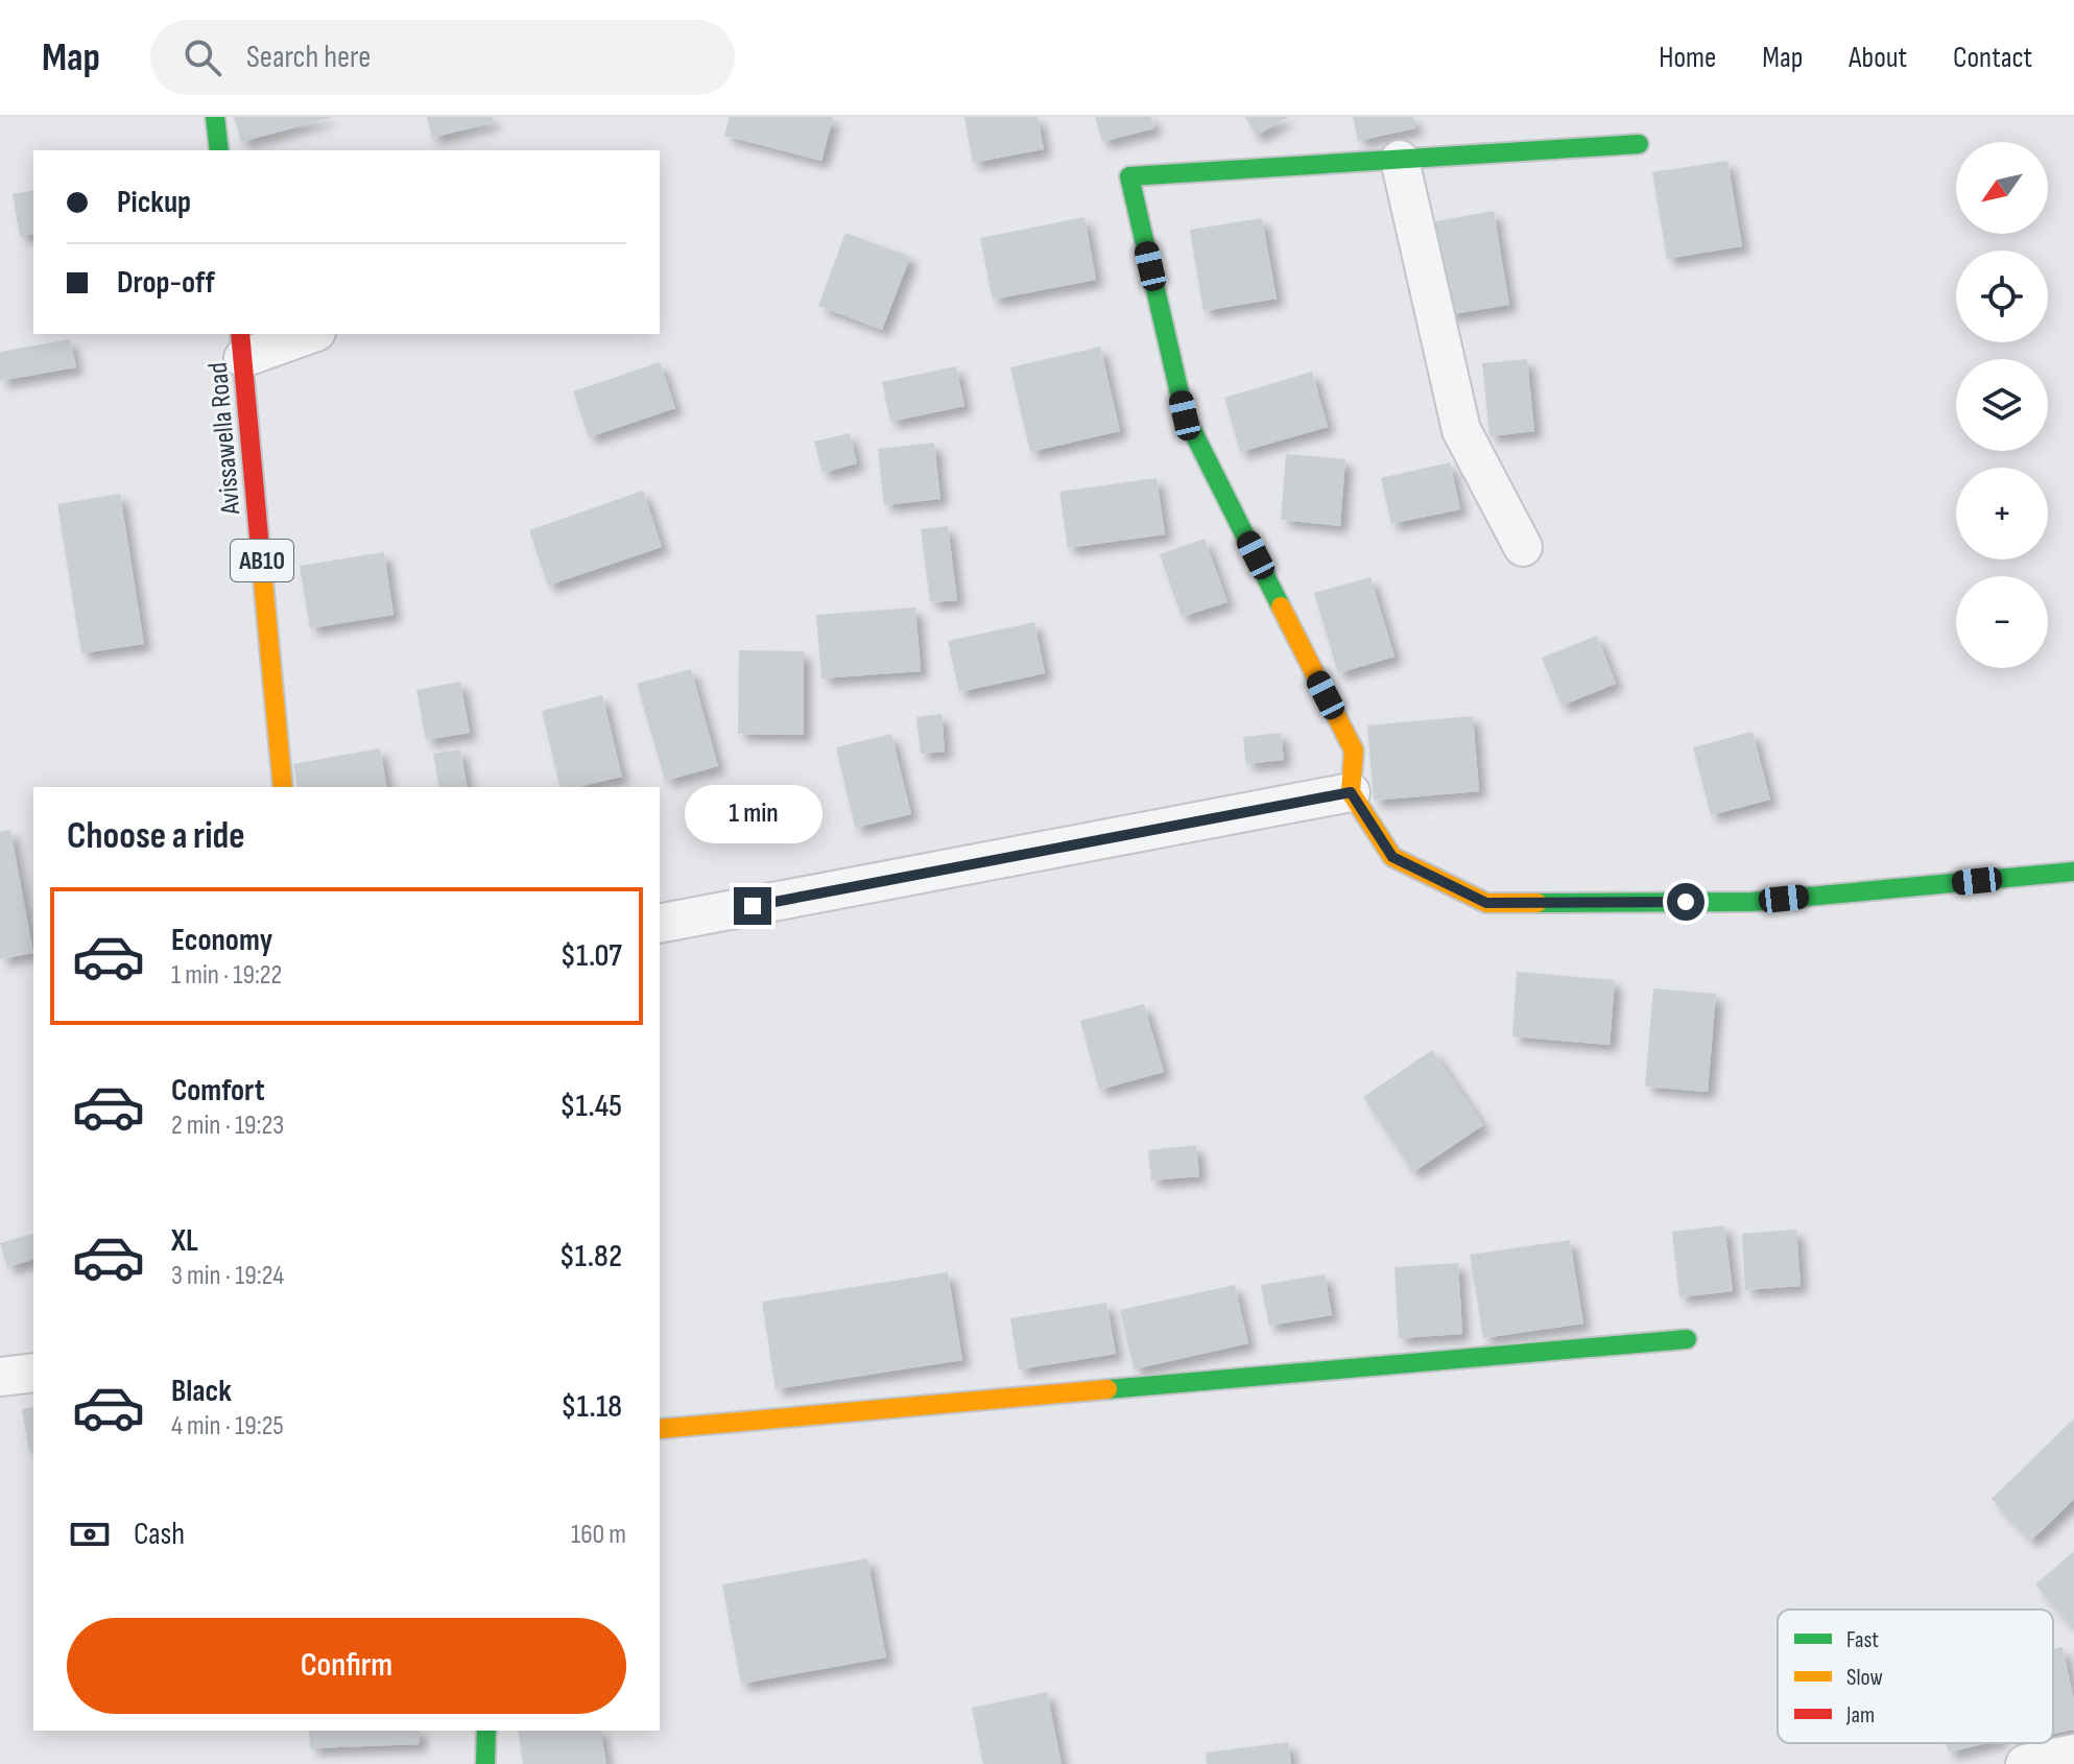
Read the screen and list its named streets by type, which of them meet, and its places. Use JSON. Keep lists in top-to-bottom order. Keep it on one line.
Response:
{"streets":{"street":["Avissawella Road","AB10"]},"legend":["Fast","Slow","Jam"],"north":"bottom left","page":{"header":"Map","search":"Search here","nav":["Home","Map","About","Contact"],"map_buttons":["+","−"],"banner":["Pickup","Drop-off"],"bubble":"1 min","heading":"Choose a ride","list":[{"name":"Economy","note":"1 min · 19:22","value":"$1.07"},{"name":"Comfort","note":"2 min · 19:23","value":"$1.45"},{"name":"XL","note":"3 min · 19:24","value":"$1.82"},{"name":"Black","note":"4 min · 19:25","value":"$1.18"}],"pay":["Cash","160 m"],"buttons":"Confirm"}}
